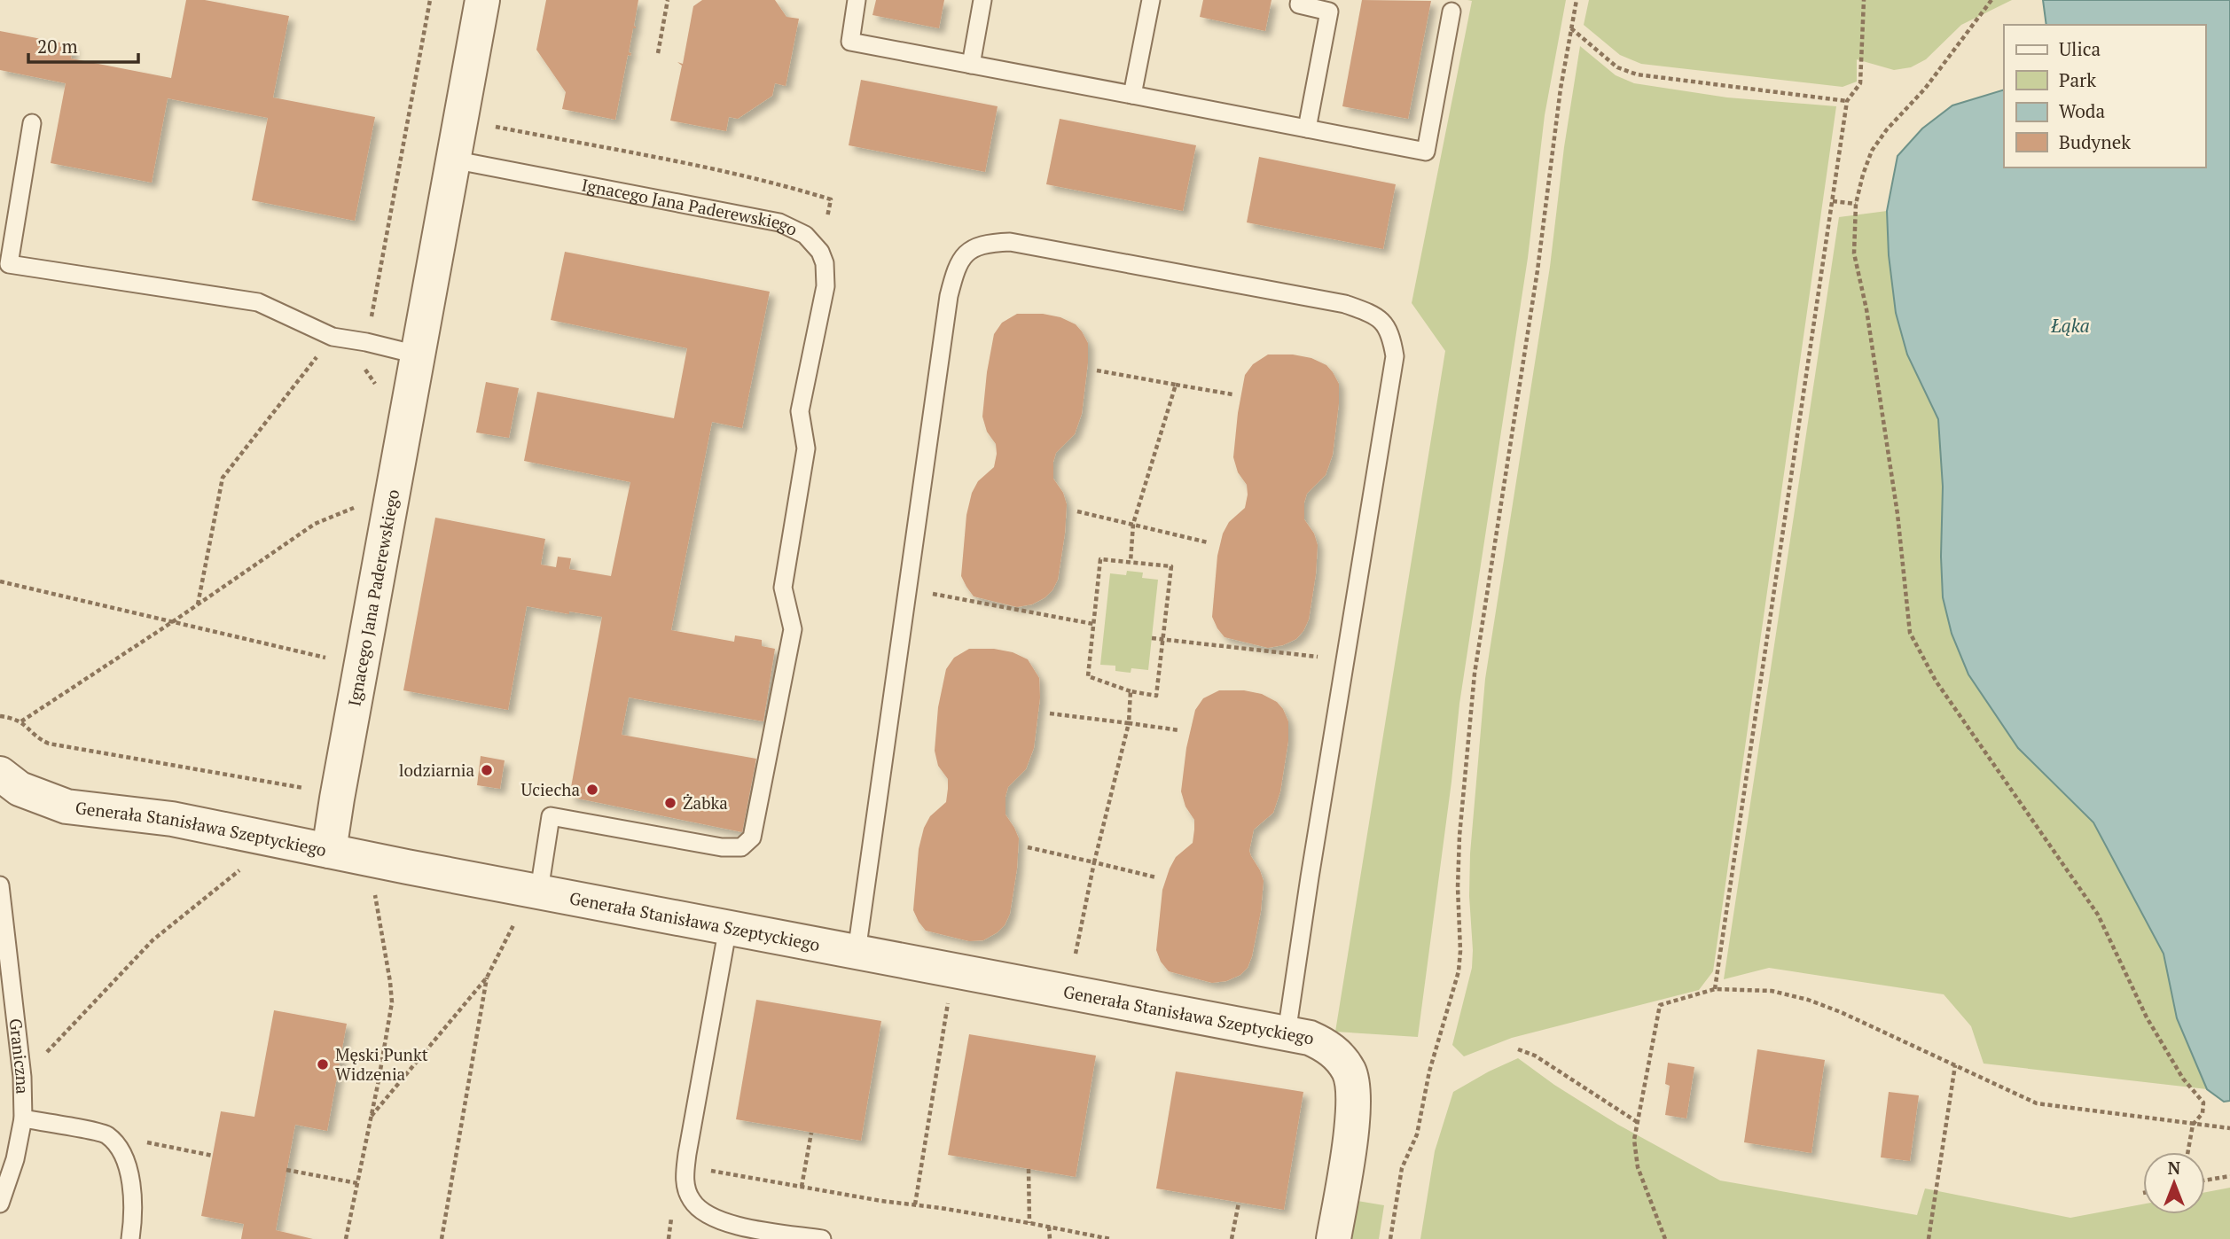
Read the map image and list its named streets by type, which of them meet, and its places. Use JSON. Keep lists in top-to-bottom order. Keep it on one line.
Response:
{"streets":{"street":["Ignacego Jana Paderewskiego","Generała Stanisława Szeptyckiego"],"lane":["Graniczna"]},"crossings":[["Ignacego Jana Paderewskiego","Generała Stanisława Szeptyckiego"]],"water":["Łąka"],"places":["lodziarnia","Uciecha","Żabka","Męski Punkt Widzenia"],"legend":["Ulica","Park","Woda","Budynek"],"scale_bar":"20 m","north":"top"}
